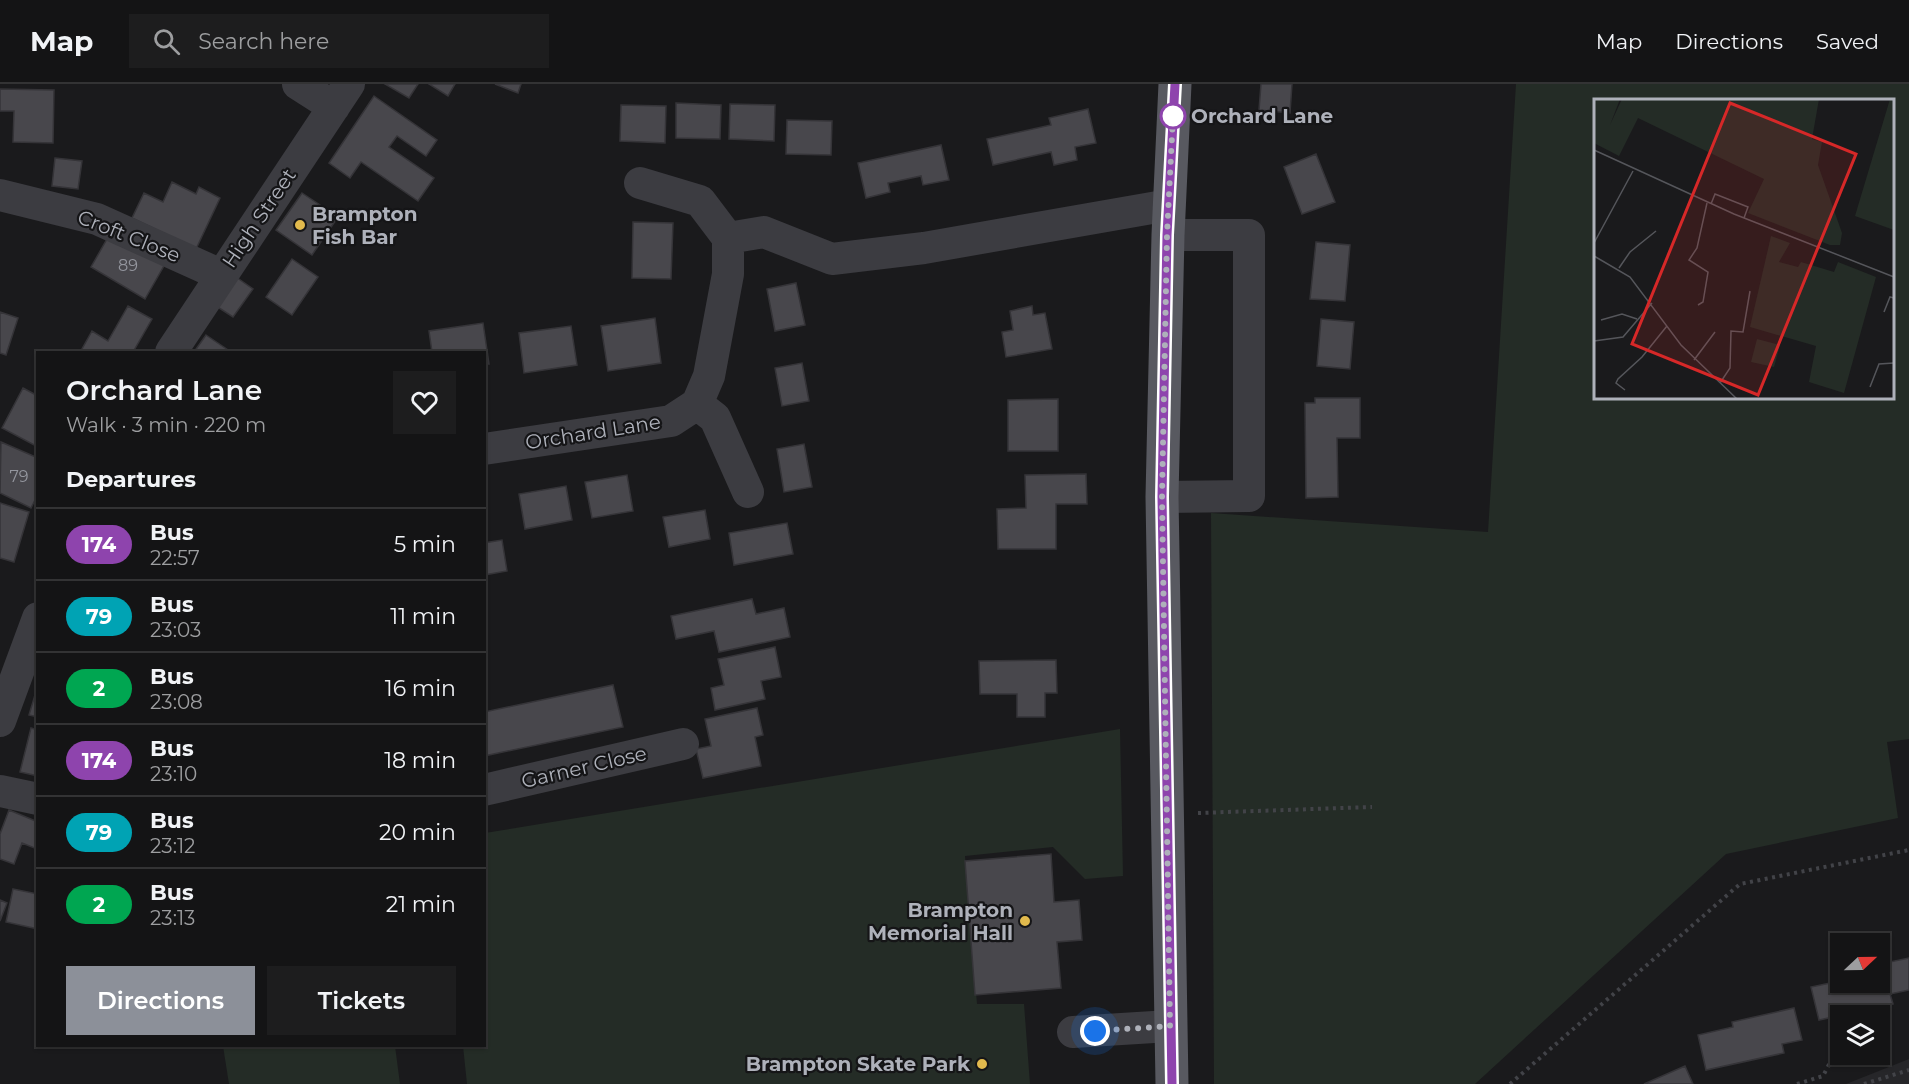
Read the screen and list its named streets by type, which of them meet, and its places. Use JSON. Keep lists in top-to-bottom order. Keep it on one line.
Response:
{"streets":{"street":["High Street","Croft Close","Orchard Lane","Garner Close"]},"crossings":[["High Street","Croft Close"]],"places":["Orchard Lane","Brampton Fish Bar","Brampton Memorial Hall","Brampton Skate Park"],"lines":["bus line 174"],"house_numbers":["89","79"],"north":"right","page":{"header":"Map","search":"Search here","nav":["Map","Directions","Saved"],"heading":[["Orchard Lane","Walk · 3 min · 220 m"],"Departures"],"list":[{"mark":"174","name":"Bus","note":"22:57","value":"5 min"},{"mark":"79","name":"Bus","note":"23:03","value":"11 min"},{"mark":"2","name":"Bus","note":"23:08","value":"16 min"},{"mark":"174","name":"Bus","note":"23:10","value":"18 min"},{"mark":"79","name":"Bus","note":"23:12","value":"20 min"},{"mark":"2","name":"Bus","note":"23:13","value":"21 min"}],"buttons":["Directions","Tickets"]}}
